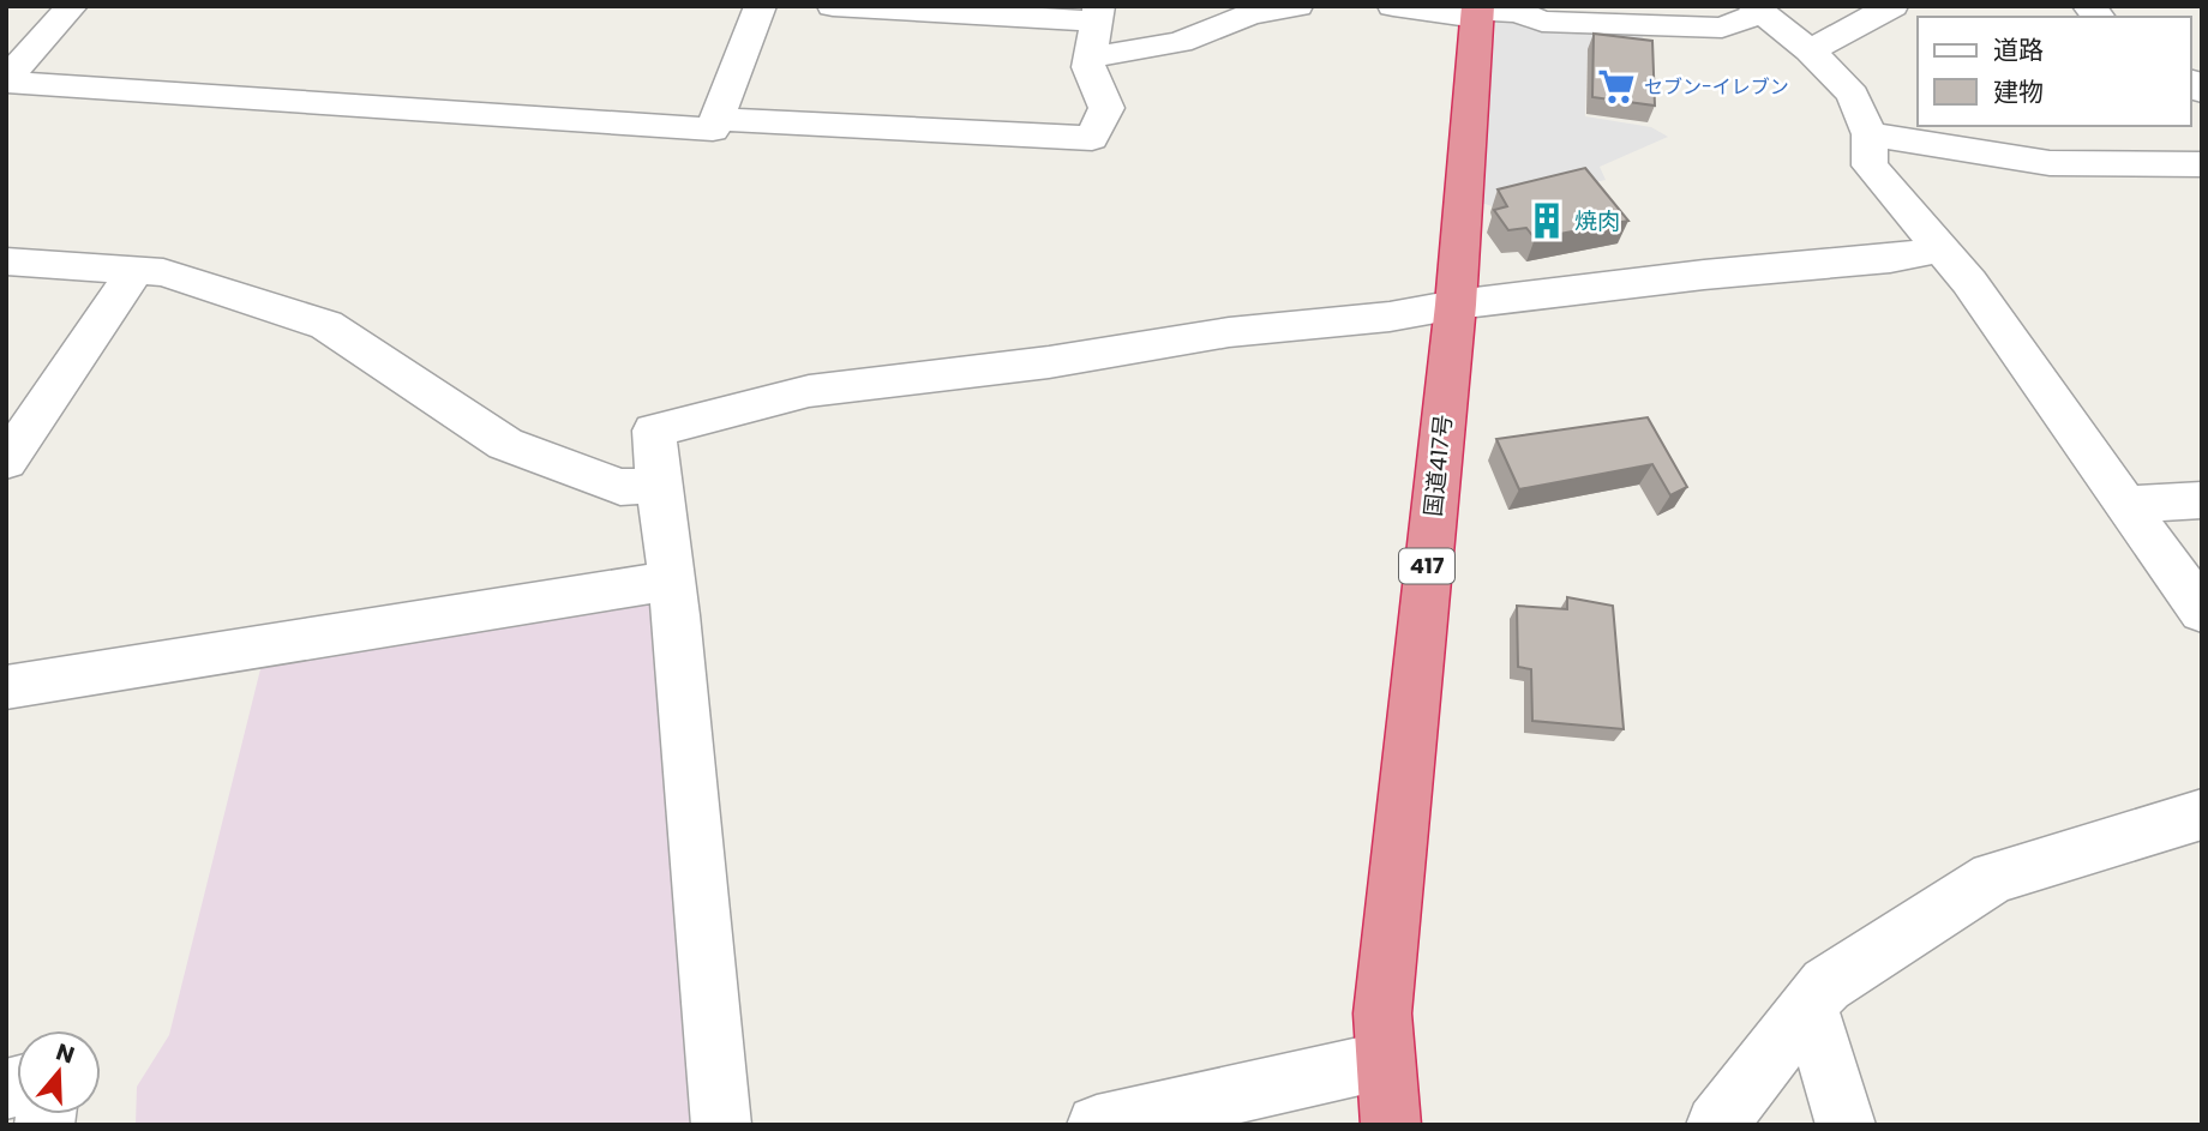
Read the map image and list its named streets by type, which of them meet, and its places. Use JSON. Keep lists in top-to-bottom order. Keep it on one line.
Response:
{"streets":{"highway":["国道417号","417"]},"places":{"supermarket":["セブン-イレブン"],"building":["焼肉"]},"legend":["道路","建物"],"north":"top"}
